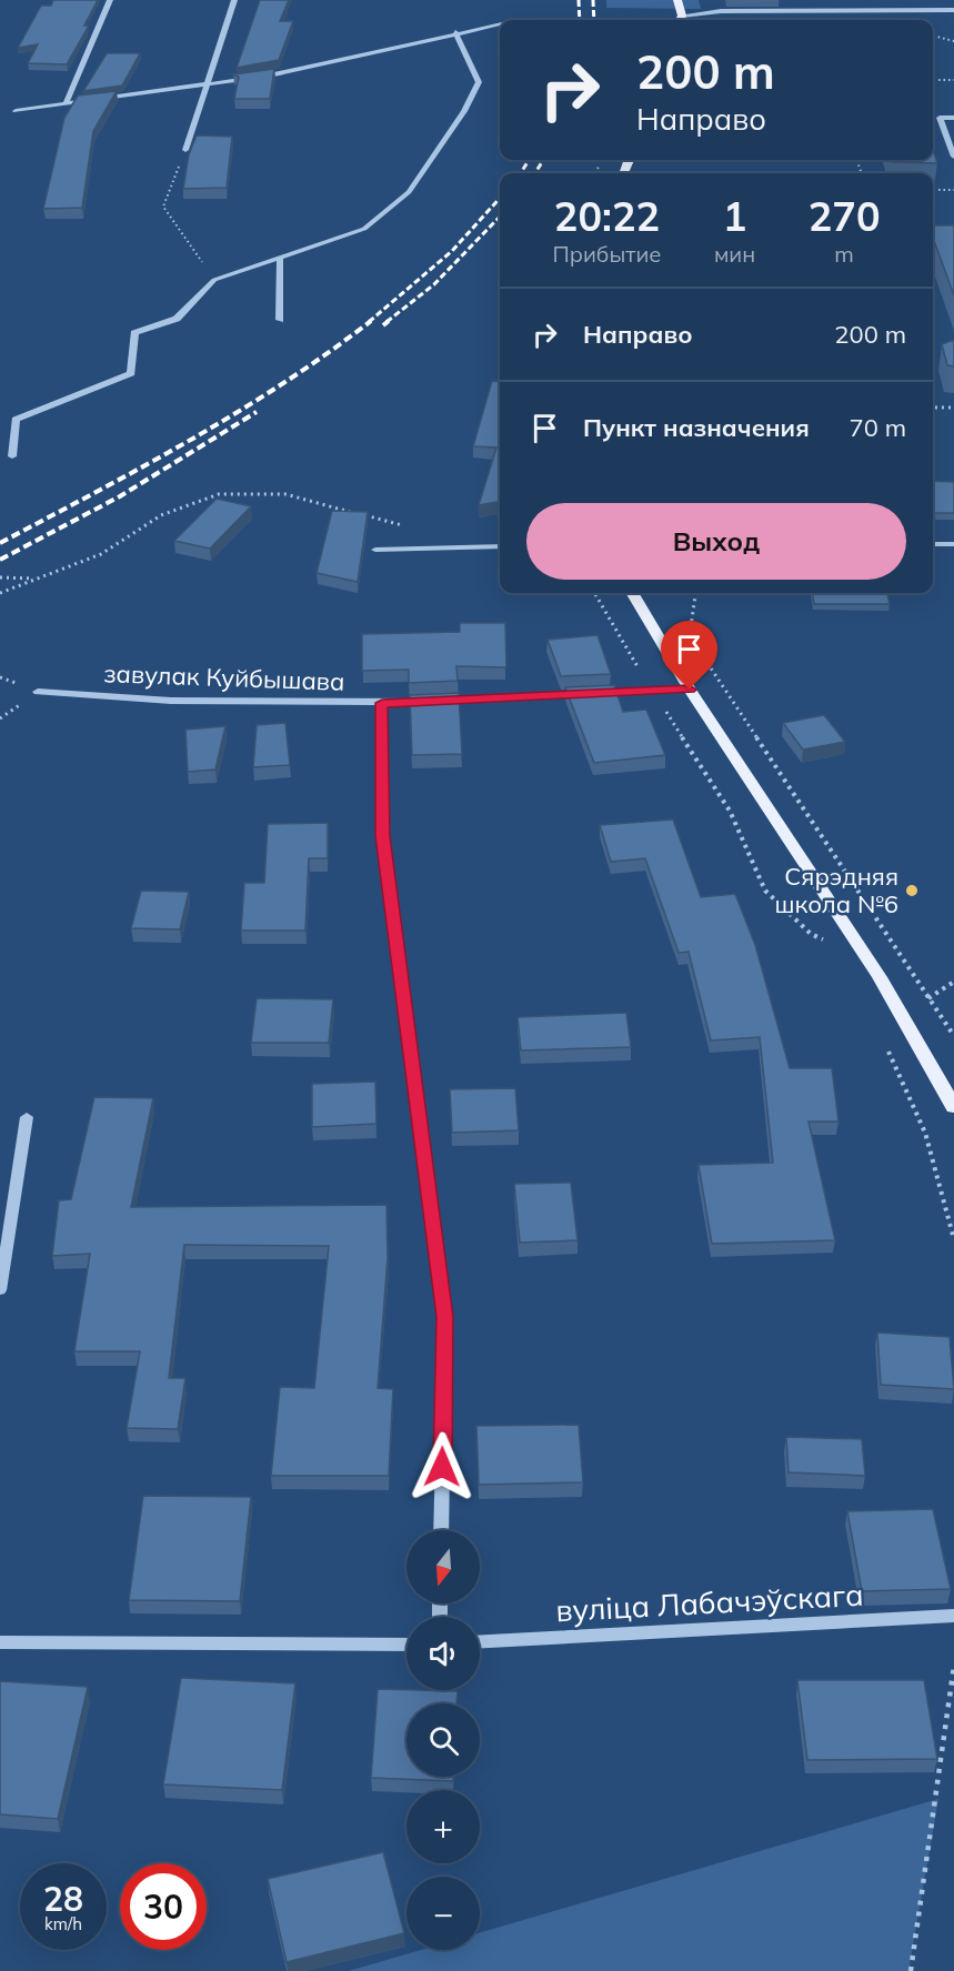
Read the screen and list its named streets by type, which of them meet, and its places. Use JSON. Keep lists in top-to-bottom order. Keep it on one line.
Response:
{"streets":{"street":["завулак Куйбышава","вуліца Лабачэўскага"]},"places":["Сярэдняя школа №6"],"north":"bottom","page":{"turn":["200 m","Направо"],"eta":["20:22","Прибытие","1","мин","270","m"],"list":[{"name":"Направо","value":"200 m"},{"name":"Пункт назначения","value":"70 m"}],"buttons":"Выход","map_buttons":["+","−"],"speed":"28 km/h","limit":"30"}}
